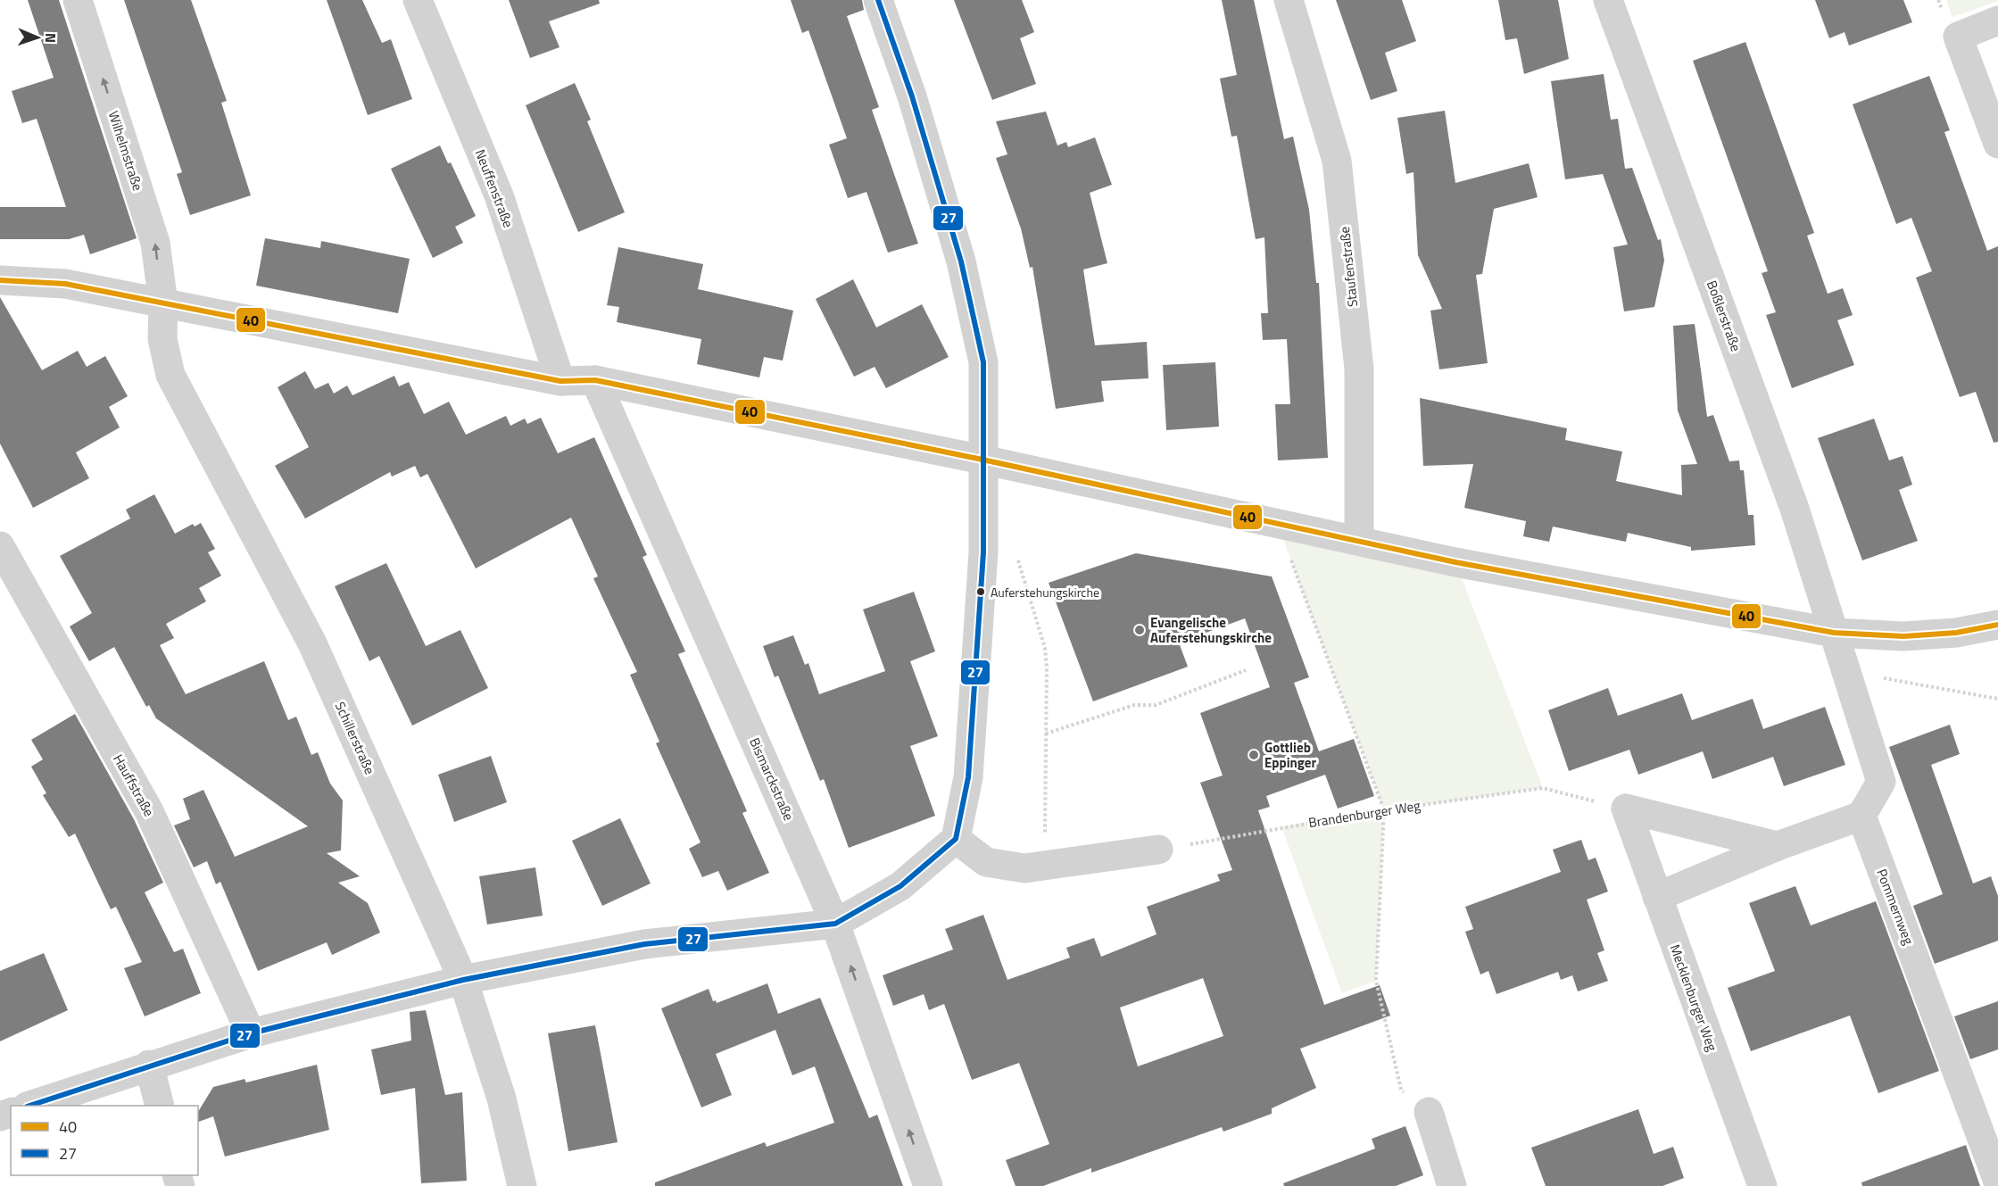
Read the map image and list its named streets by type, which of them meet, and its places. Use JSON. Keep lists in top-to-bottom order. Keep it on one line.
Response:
{"streets":{"street":["Wilhelmstraße","Neuffenstraße","Staufenstraße","Boßlerstraße","Schillerstraße","Bismarckstraße","Hauffstraße","Pommernweg","Mecklenburger Weg"],"path":["Brandenburger Weg"]},"crossings":[["Wilhelmstraße","Schillerstraße"],["Brandenburger Weg","Mecklenburger Weg"]],"one_way":["Wilhelmstraße"],"places":["Auferstehungskirche","Evangelische Auferstehungskirche","Gottlieb Eppinger"],"lines":["transit line 27","transit line 40"],"legend":["40","27"],"north":"right"}
